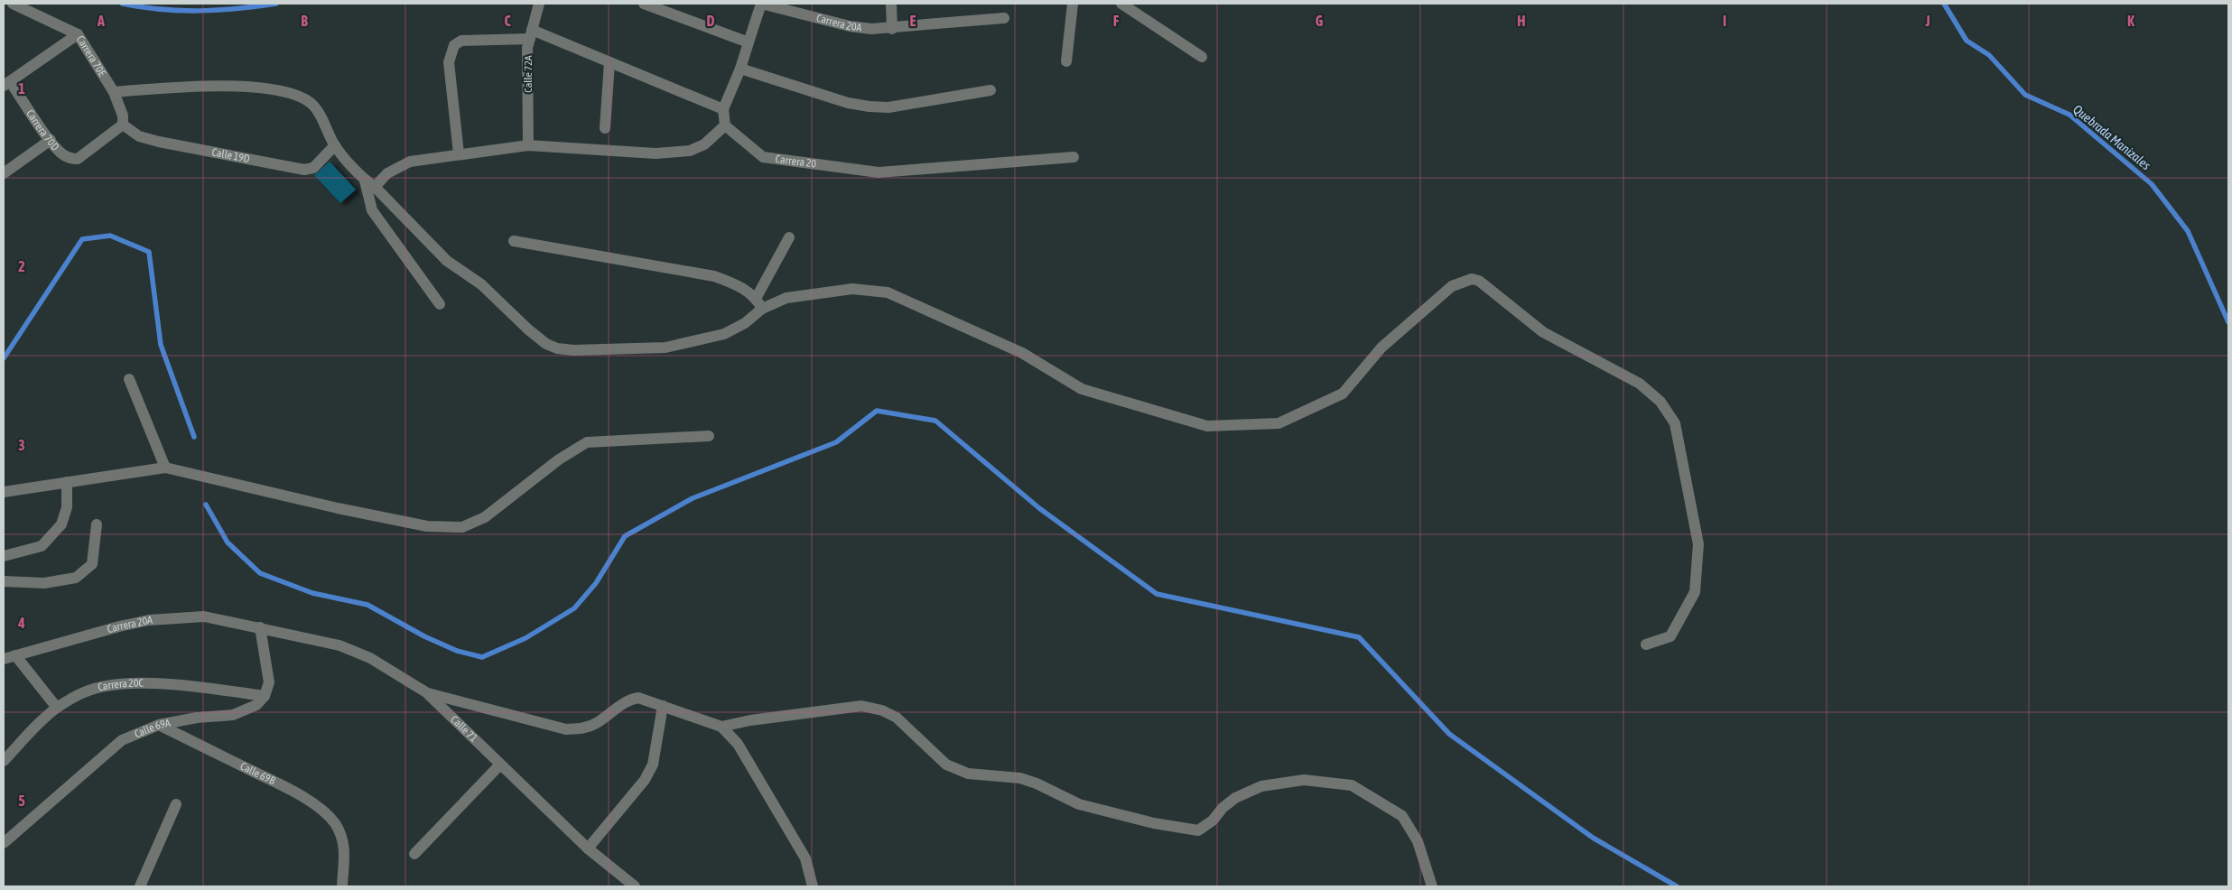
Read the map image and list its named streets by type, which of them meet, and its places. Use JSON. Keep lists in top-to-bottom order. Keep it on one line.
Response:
{"streets":{"street":["Carrera 20A","Carrera 70E","Calle 72A","Carrera 70D","Calle 19D","Carrera 20","Carrera 20C","Calle 69A","Calle 71","Calle 69B"]},"crossings":[["Carrera 20A","Calle 71"],["Carrera 70E","Carrera 70D"],["Carrera 70E","Calle 19D"],["Carrera 70D","Calle 19D"],["Carrera 20C","Calle 69A"],["Calle 69A","Calle 69B"]],"water":["Quebrada Manizales"],"grid":{"columns":["A","B","C","D","E","F","G","H","I","J","K"],"rows":["1","2","3","4","5"]}}
